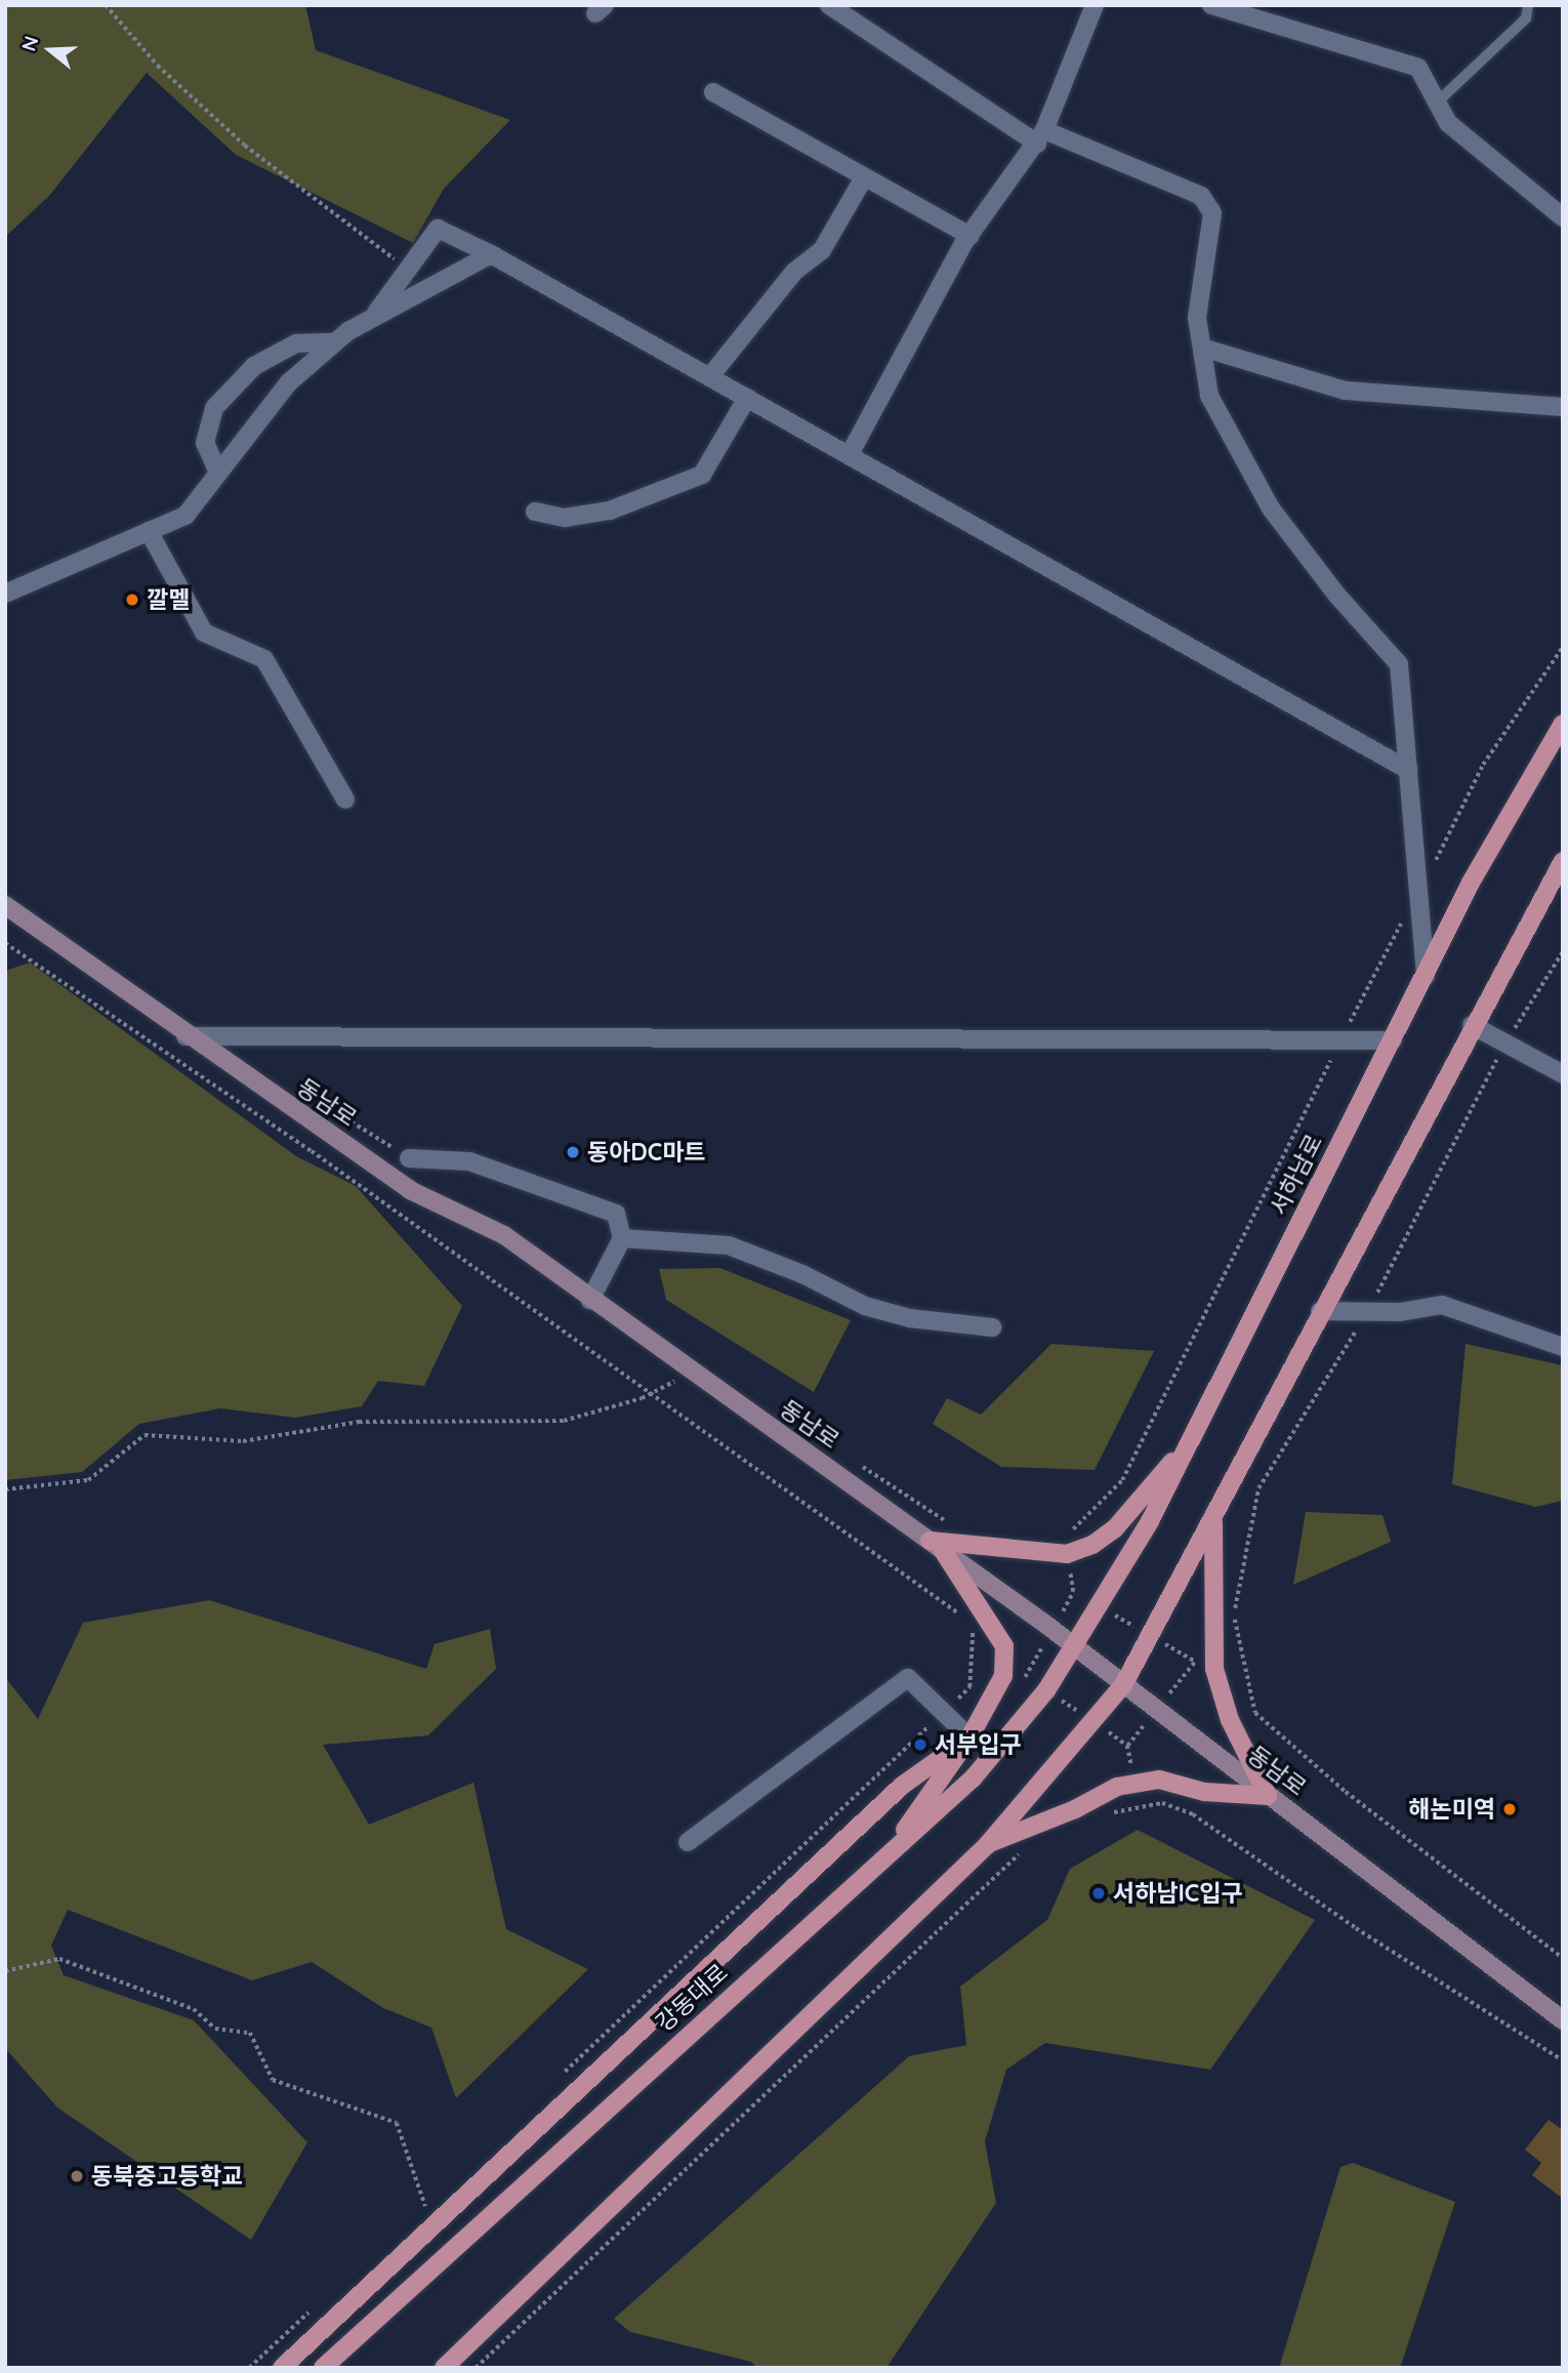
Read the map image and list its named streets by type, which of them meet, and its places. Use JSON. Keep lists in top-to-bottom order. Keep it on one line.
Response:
{"streets":{"main road":["동남로","서하남로","강동대로"]},"crossings":[["동남로","서하남로"],["동남로","강동대로"],["서하남로","강동대로"]],"places":["깔멜","동아DC마트","서부입구","해논미역","서하남IC입구","동북중고등학교"],"north":"left"}
